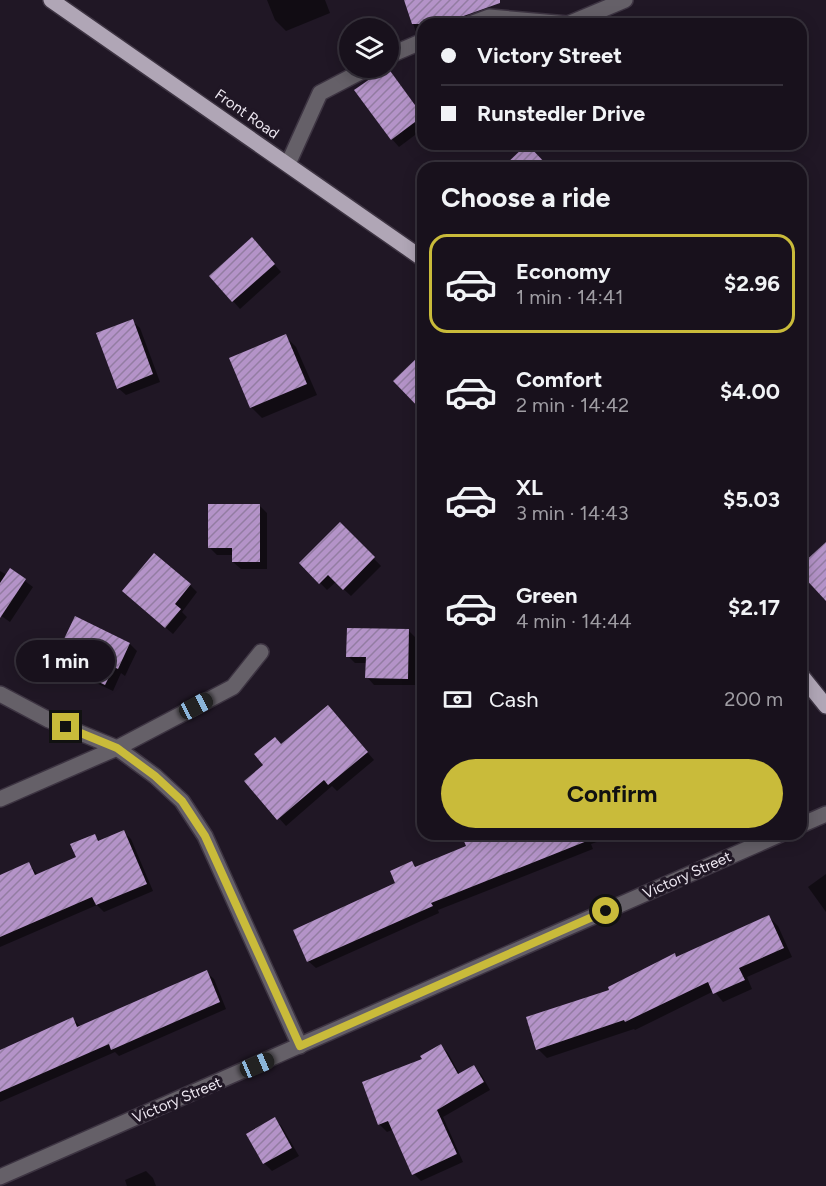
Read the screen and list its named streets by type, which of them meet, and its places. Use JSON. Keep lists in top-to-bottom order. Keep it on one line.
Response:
{"streets":{"main road":["Front Road"],"street":["Victory Street"]},"page":{"banner":["Victory Street","Runstedler Drive"],"heading":"Choose a ride","list":[{"name":"Economy","note":"1 min · 14:41","value":"$2.96"},{"name":"Comfort","note":"2 min · 14:42","value":"$4.00"},{"name":"XL","note":"3 min · 14:43","value":"$5.03"},{"name":"Green","note":"4 min · 14:44","value":"$2.17"}],"bubble":"1 min","pay":["Cash","200 m"],"buttons":"Confirm"}}
